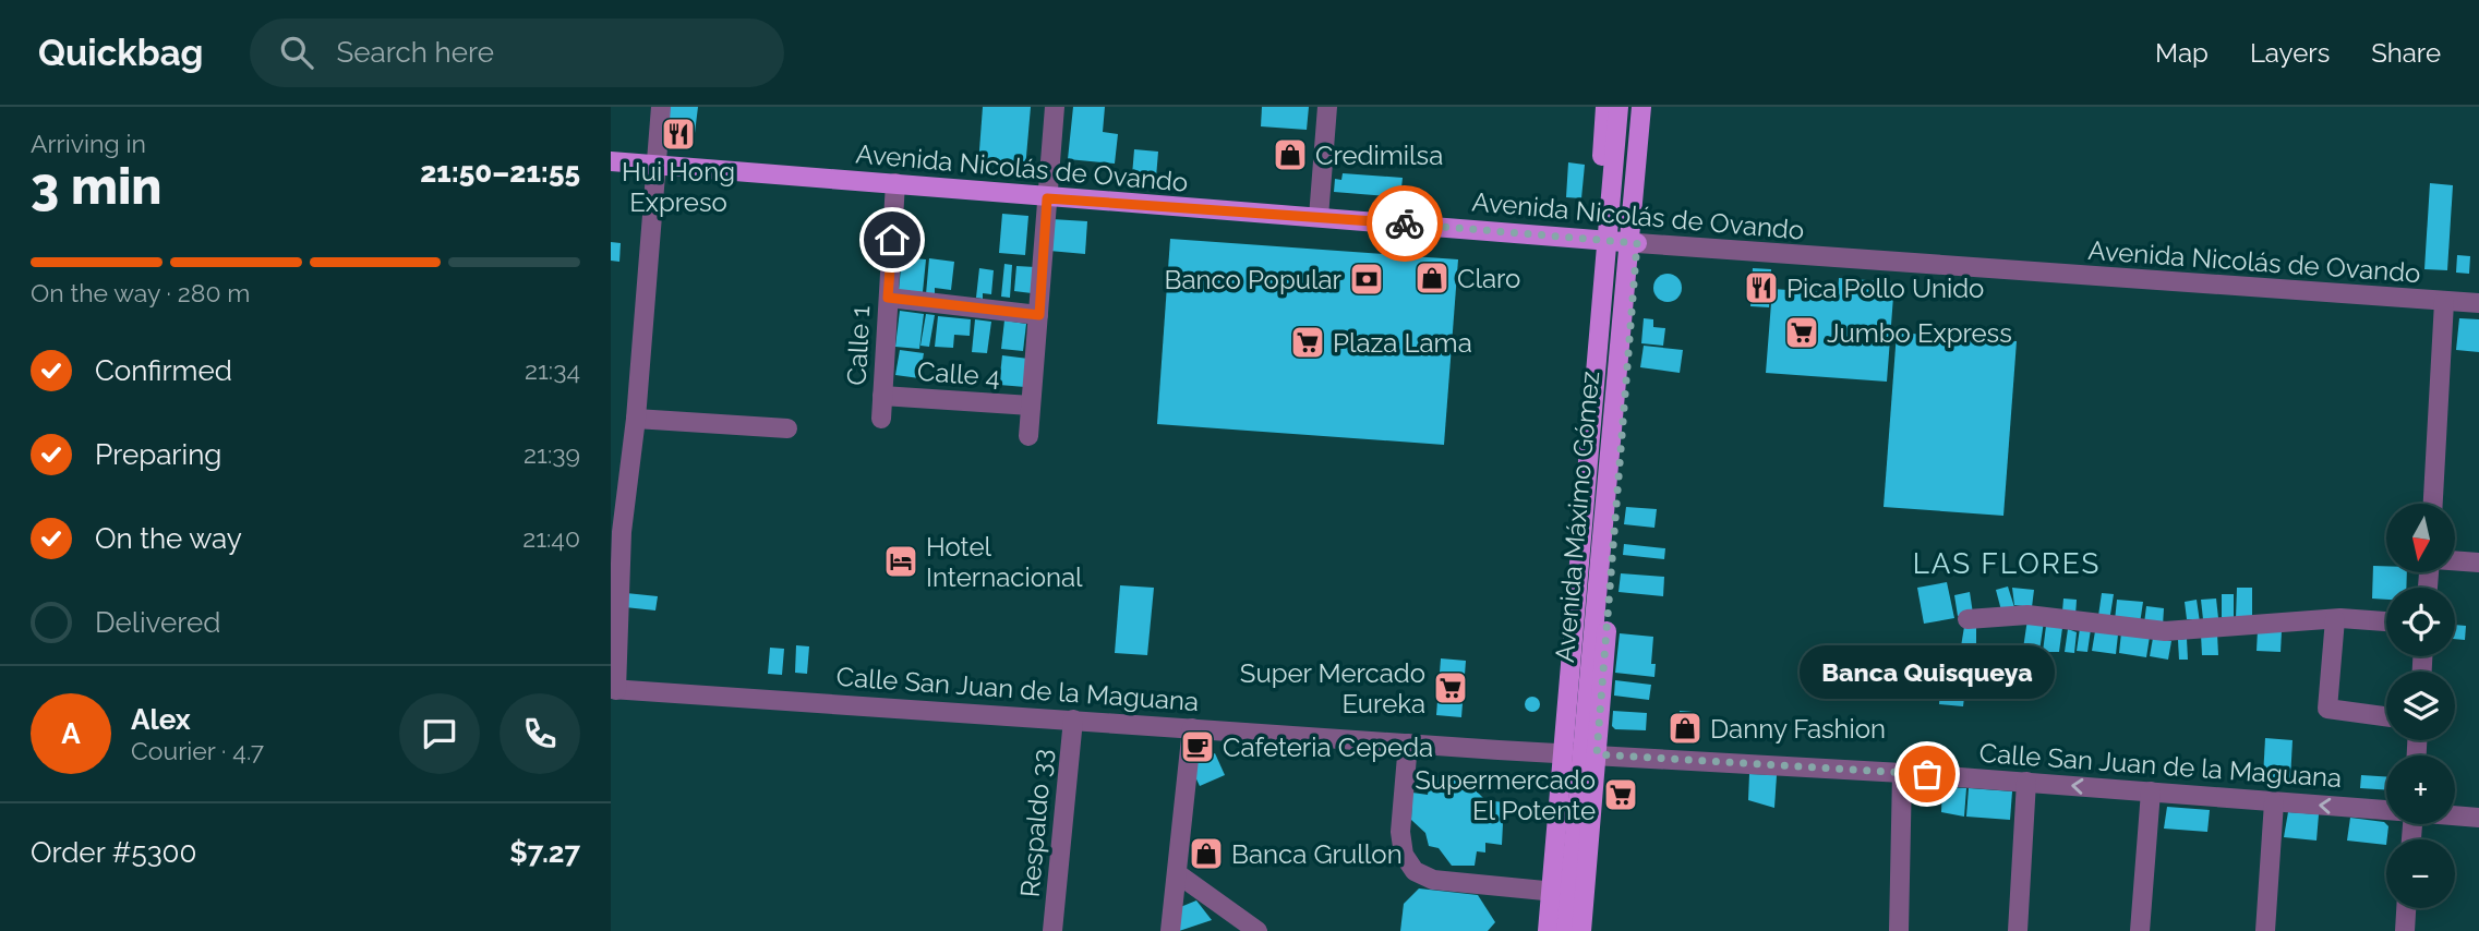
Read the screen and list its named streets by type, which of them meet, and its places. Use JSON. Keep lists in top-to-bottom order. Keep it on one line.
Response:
{"streets":{"main road":["Avenida Nicolás de Ovando","Avenida Máximo Gómez"],"street":["Calle 1","Calle 4","Calle San Juan de la Maguana","Respaldo 33"]},"crossings":[["Avenida Nicolás de Ovando","Calle 1"],["Calle 1","Calle 4"],["Calle San Juan de la Maguana","Respaldo 33"]],"districts":["LAS FLORES"],"places":{"restaurant":["Hui Hong Expreso","Pica Pollo Unido"],"shop":["Credimilsa","Claro","Danny Fashion","Banca Grullon"],"bank":["Banco Popular"],"supermarket":["Jumbo Express","Plaza Lama","Super Mercado Eureka","Supermercado El Potente"],"hotel":["Hotel Internacional"],"cafe":["Cafeteria Cepeda"],"other":["Banca Quisqueya"]},"north":"bottom","page":{"header":"Quickbag","search":"Search here","nav":["Map","Layers","Share"],"heading":["3 min","Arriving in","21:50–21:55"],"panel":["Alex","Courier · 4.7","Order #5300","$7.27"],"bar":"On the way · 280 m","list":[["Confirmed","21:34"],["Preparing","21:39"],["On the way","21:40"],"Delivered"],"map_buttons":["+","−"],"bubble":"Banca Quisqueya","round":"A"}}
